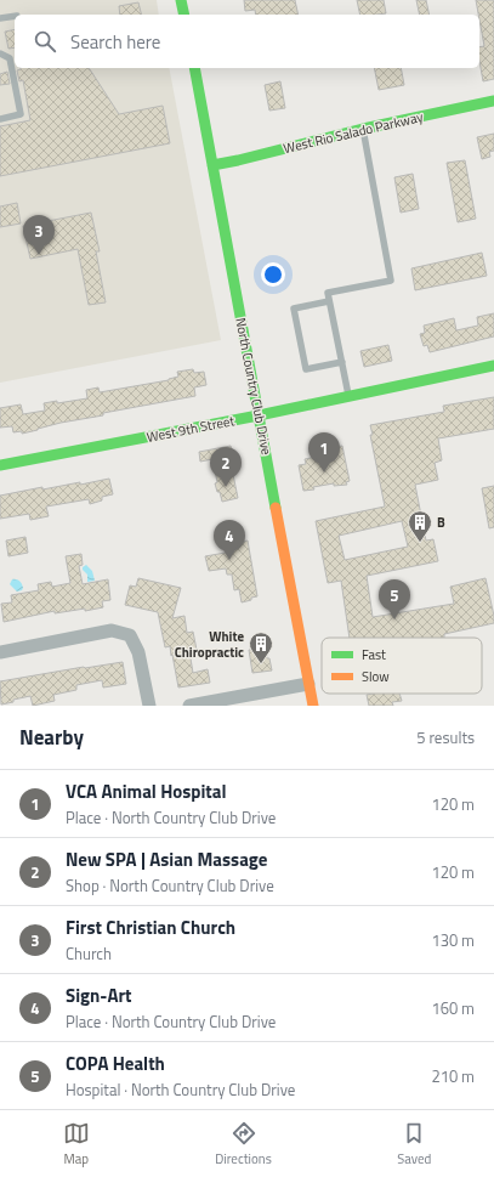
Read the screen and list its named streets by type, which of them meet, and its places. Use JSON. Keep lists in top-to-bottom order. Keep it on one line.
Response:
{"streets":{"main road":["West Rio Salado Parkway","North Country Club Drive","West 9th Street"]},"crossings":[["West Rio Salado Parkway","North Country Club Drive"],["North Country Club Drive","West 9th Street"]],"places":{"building":["B","White Chiropractic"]},"legend":["Fast","Slow"],"page":{"search":"Search here","pins":["3","1","2","4","5"],"heading":["Nearby","5 results"],"list":[{"mark":"1","name":"VCA Animal Hospital","note":"Place · North Country Club Drive","value":"120 m"},{"mark":"2","name":"New SPA | Asian Massage","note":"Shop · North Country Club Drive","value":"120 m"},{"mark":"3","name":"First Christian Church","note":"Church","value":"130 m"},{"mark":"4","name":"Sign-Art","note":"Place · North Country Club Drive","value":"160 m"},{"mark":"5","name":"COPA Health","note":"Hospital · North Country Club Drive","value":"210 m"}],"nav":["Map","Directions","Saved"]}}
